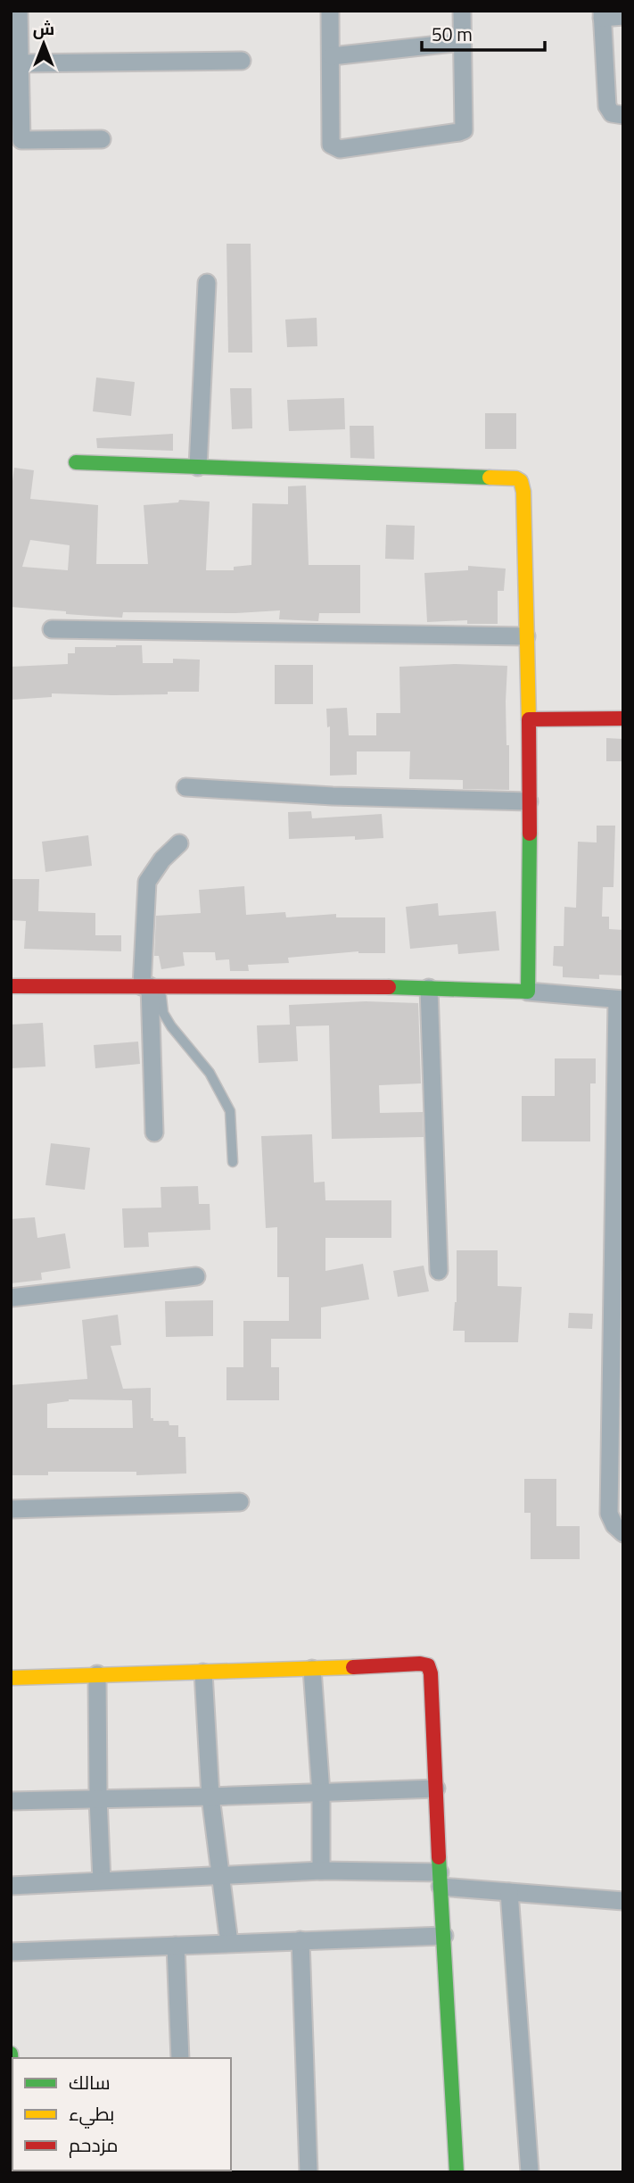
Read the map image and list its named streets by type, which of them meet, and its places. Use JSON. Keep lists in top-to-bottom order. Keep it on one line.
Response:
{"legend":["سالك","بطيء","مزدحم"],"scale_bar":"50 m","north":"top"}
